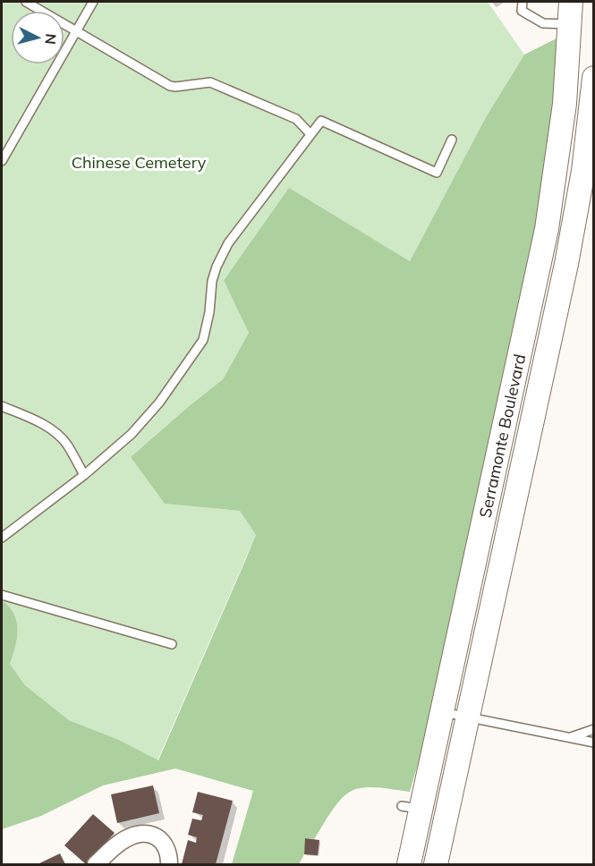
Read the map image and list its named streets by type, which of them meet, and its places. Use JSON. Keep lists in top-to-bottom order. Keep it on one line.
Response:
{"streets":{"main road":["Serramonte Boulevard"]},"parks":["Chinese Cemetery"],"north":"right"}
